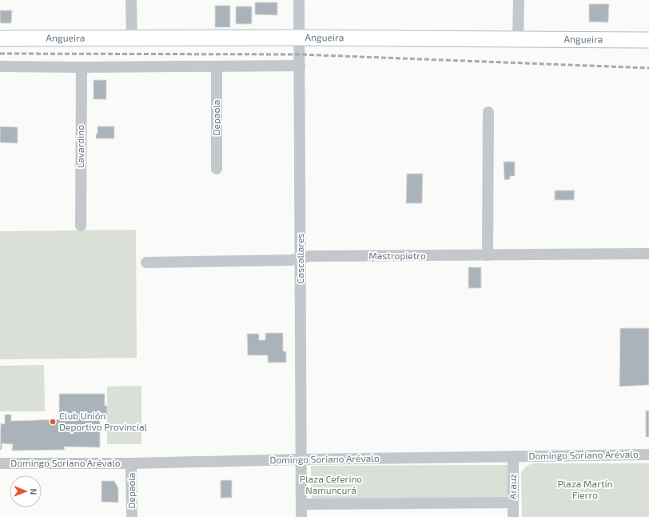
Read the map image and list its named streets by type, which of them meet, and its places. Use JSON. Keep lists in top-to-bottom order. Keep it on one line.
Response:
{"streets":{"street":["Angueira","Depaola","Lavardino","Mastropietro","Cascallares","Domingo Soriano Arévalo","Arauz"]},"crossings":[["Angueira","Cascallares"],["Depaola","Domingo Soriano Arévalo"],["Mastropietro","Cascallares"],["Cascallares","Domingo Soriano Arévalo"],["Domingo Soriano Arévalo","Arauz"]],"parks":["Plaza Ceferino Namuncurá","Plaza Martín Fierro"],"places":["Club Unión Deportivo Provincial"],"north":"right"}
